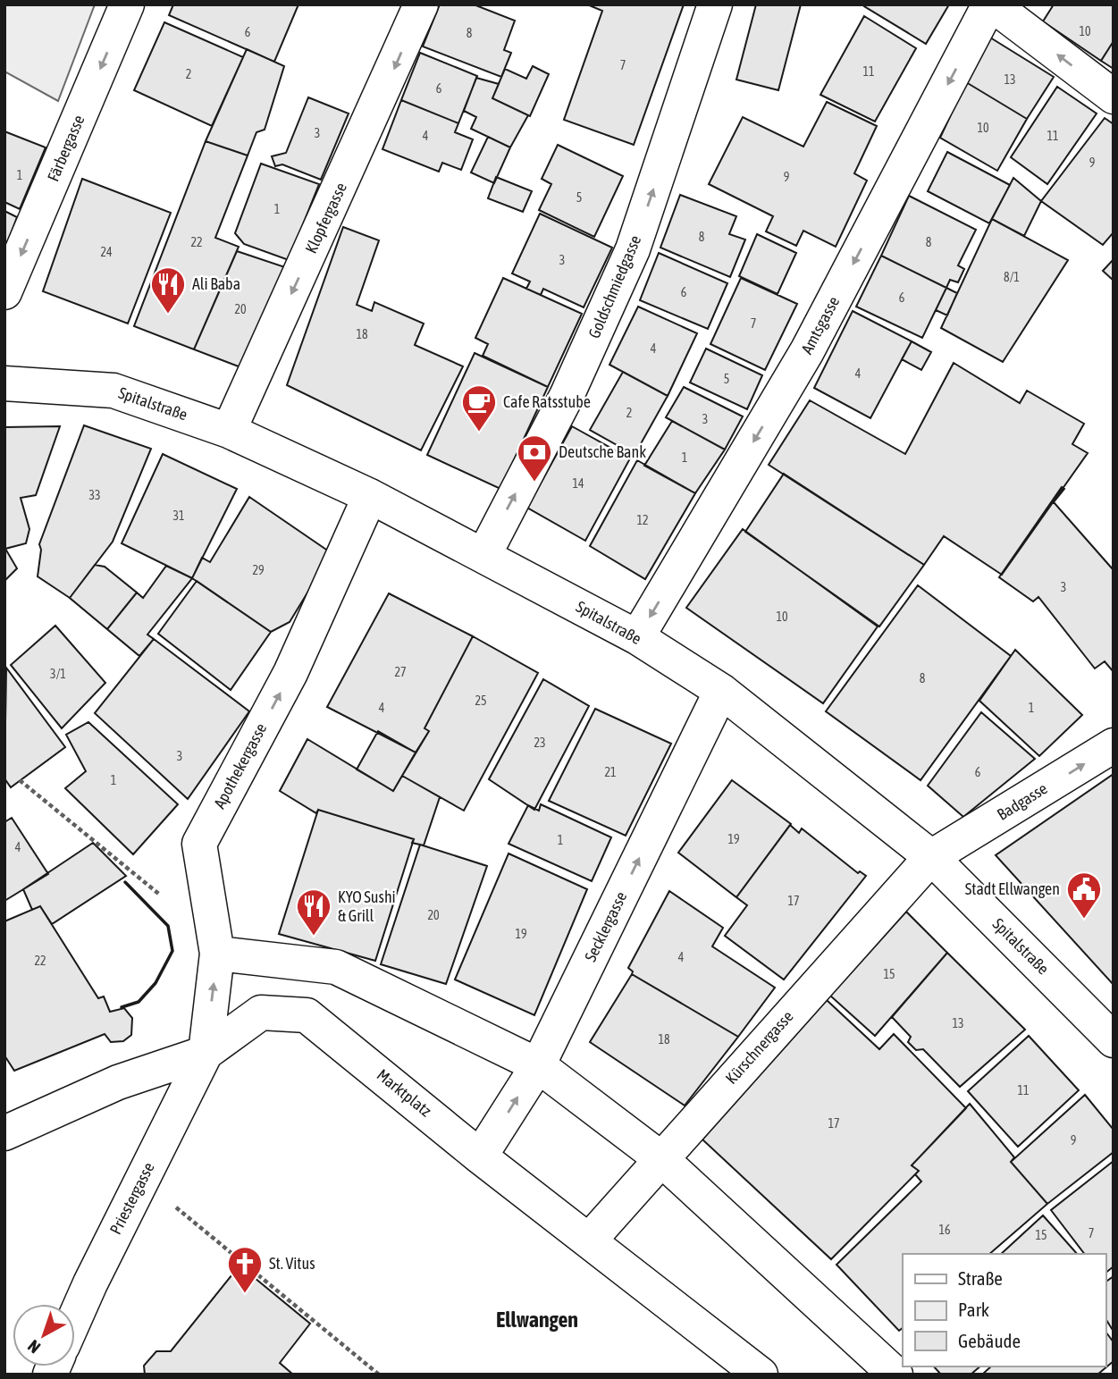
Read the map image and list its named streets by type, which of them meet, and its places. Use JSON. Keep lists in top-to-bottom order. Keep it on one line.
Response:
{"streets":{"street":["Färbergasse","Klopfergasse","Goldschmiedgasse","Amtsgasse","Spitalstraße","Apothekergasse","Badgasse","Secklergasse","Kürschnergasse","Marktplatz","Priestergasse"]},"crossings":[["Klopfergasse","Spitalstraße"],["Goldschmiedgasse","Spitalstraße"],["Amtsgasse","Spitalstraße"],["Spitalstraße","Apothekergasse"],["Spitalstraße","Badgasse"],["Spitalstraße","Secklergasse"],["Spitalstraße","Kürschnergasse"],["Apothekergasse","Marktplatz"],["Apothekergasse","Priestergasse"],["Badgasse","Kürschnergasse"],["Secklergasse","Marktplatz"],["Kürschnergasse","Marktplatz"],["Marktplatz","Priestergasse"]],"one_way":["Färbergasse","Klopfergasse","Goldschmiedgasse","Amtsgasse","Apothekergasse","Badgasse","Secklergasse"],"districts":["Ellwangen"],"places":{"restaurant":["Ali Baba","KYO Sushi & Grill"],"cafe":["Cafe Ratsstube"],"bank":["Deutsche Bank"],"public building":["Stadt Ellwangen"],"church":["St. Vitus"]},"house_numbers":["10","6","8","7","11","2","13","6","10","3","4","11","9","1","9","5","1","8","22","8","24","3","8/1","6","6","20","7","18","4","4","5","2","3","1","14","33","31","12","29","3","10","27","3/1","8","25","4","1","23","3","21","6","1","19","1","4","17","20","19","4","22","15","13","18","11","17","9","16","7","15"],"legend":["Straße","Park","Gebäude"],"north":"bottom left"}
